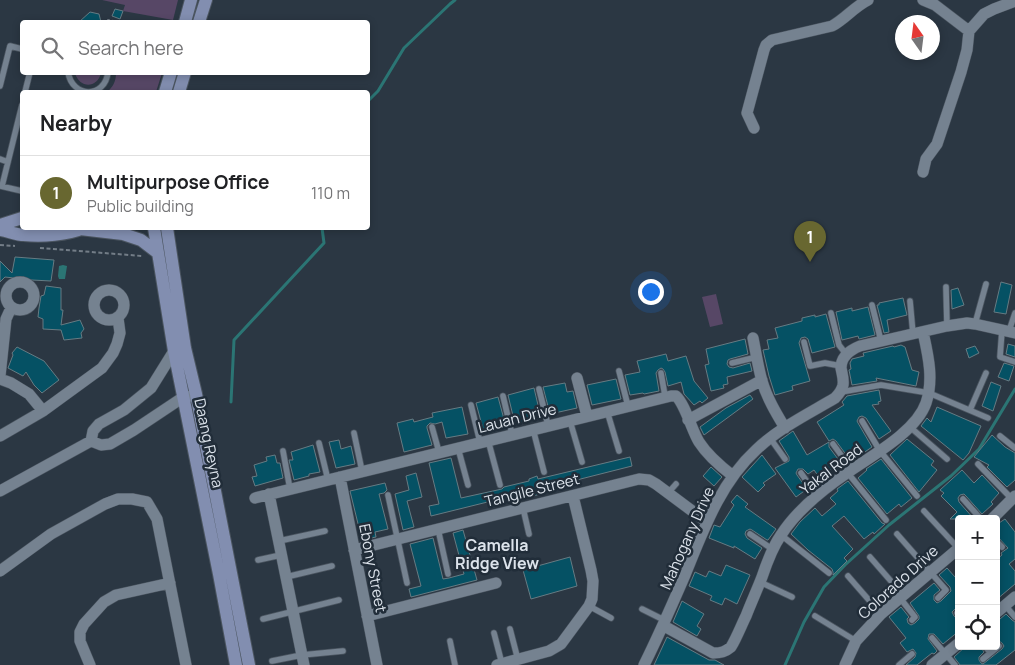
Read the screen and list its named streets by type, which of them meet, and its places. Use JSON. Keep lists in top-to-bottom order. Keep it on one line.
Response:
{"streets":{"main road":["Daang Reyna"],"street":["Lauan Drive","Yakal Road","Tangile Street","Mahogany Drive","Ebony Street","Colorado Drive"]},"crossings":[["Lauan Drive","Ebony Street"],["Yakal Road","Mahogany Drive"],["Tangile Street","Mahogany Drive"],["Tangile Street","Ebony Street"]],"districts":["Camella Ridge View"],"north":"top","page":{"search":"Search here","heading":"Nearby","list":[{"mark":"1","name":"Multipurpose Office","note":"Public building","value":"110 m"}],"pins":"1","map_buttons":["+","−"]}}
